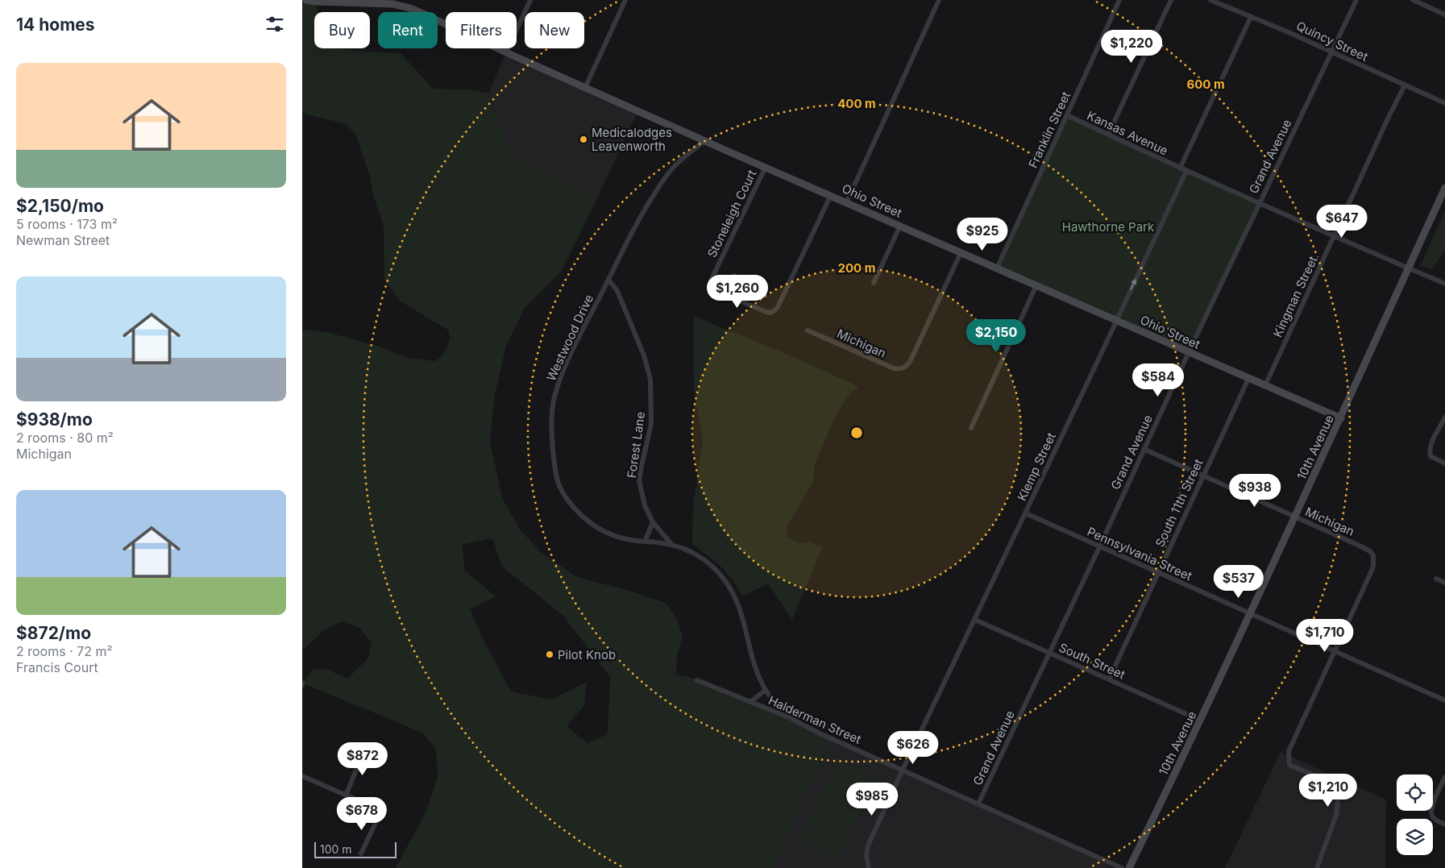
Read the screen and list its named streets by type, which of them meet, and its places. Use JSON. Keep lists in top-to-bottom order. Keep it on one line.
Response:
{"streets":{"street":["Quincy Street","Franklin Street","Kansas Avenue","Grand Avenue","Ohio Street","Stoneleigh Court","Kingman Street","Westwood Drive","Michigan","Forest Lane","10th Avenue","Klemp Street","South 11th Street","Pennsylvania Street","South Street","Halderman Street"]},"crossings":[["Quincy Street","Grand Avenue"],["Quincy Street","Kingman Street"],["Franklin Street","Kansas Avenue"],["Franklin Street","Ohio Street"],["Kansas Avenue","Klemp Street"],["Grand Avenue","Ohio Street"],["Grand Avenue","Michigan"],["Grand Avenue","Pennsylvania Street"],["Grand Avenue","South Street"],["Grand Avenue","Halderman Street"],["Ohio Street","Stoneleigh Court"],["Ohio Street","Kingman Street"],["Ohio Street","Westwood Drive"],["Ohio Street","Michigan"],["Ohio Street","10th Avenue"],["Ohio Street","Klemp Street"],["Ohio Street","South 11th Street"],["Westwood Drive","Forest Lane"],["Westwood Drive","Halderman Street"],["Michigan","10th Avenue"],["Michigan","South 11th Street"],["Michigan","Pennsylvania Street"],["10th Avenue","Pennsylvania Street"],["10th Avenue","South Street"],["Klemp Street","Pennsylvania Street"],["Klemp Street","South Street"],["Klemp Street","Halderman Street"],["South 11th Street","Pennsylvania Street"],["South 11th Street","South Street"]],"parks":["Hawthorne Park"],"places":["Medicalodges Leavenworth","Pilot Knob"],"scale_bar":"100 m","page":{"heading":"14 homes","chip":["Buy","Rent","Filters","New"],"price":["$1,220","$647","$925","$1,260","$2,150","$584","$938","$537","$1,710","$626","$872","$1,210","$985","$678"],"list":[{"name":"$2,150/mo","note":"5 rooms · 173 m² · Newman Street"},{"name":"$938/mo","note":"2 rooms · 80 m² · Michigan"},{"name":"$872/mo","note":"2 rooms · 72 m² · Francis Court"}],"scale":"100 m"},"rings":["600 m","400 m","200 m"]}
